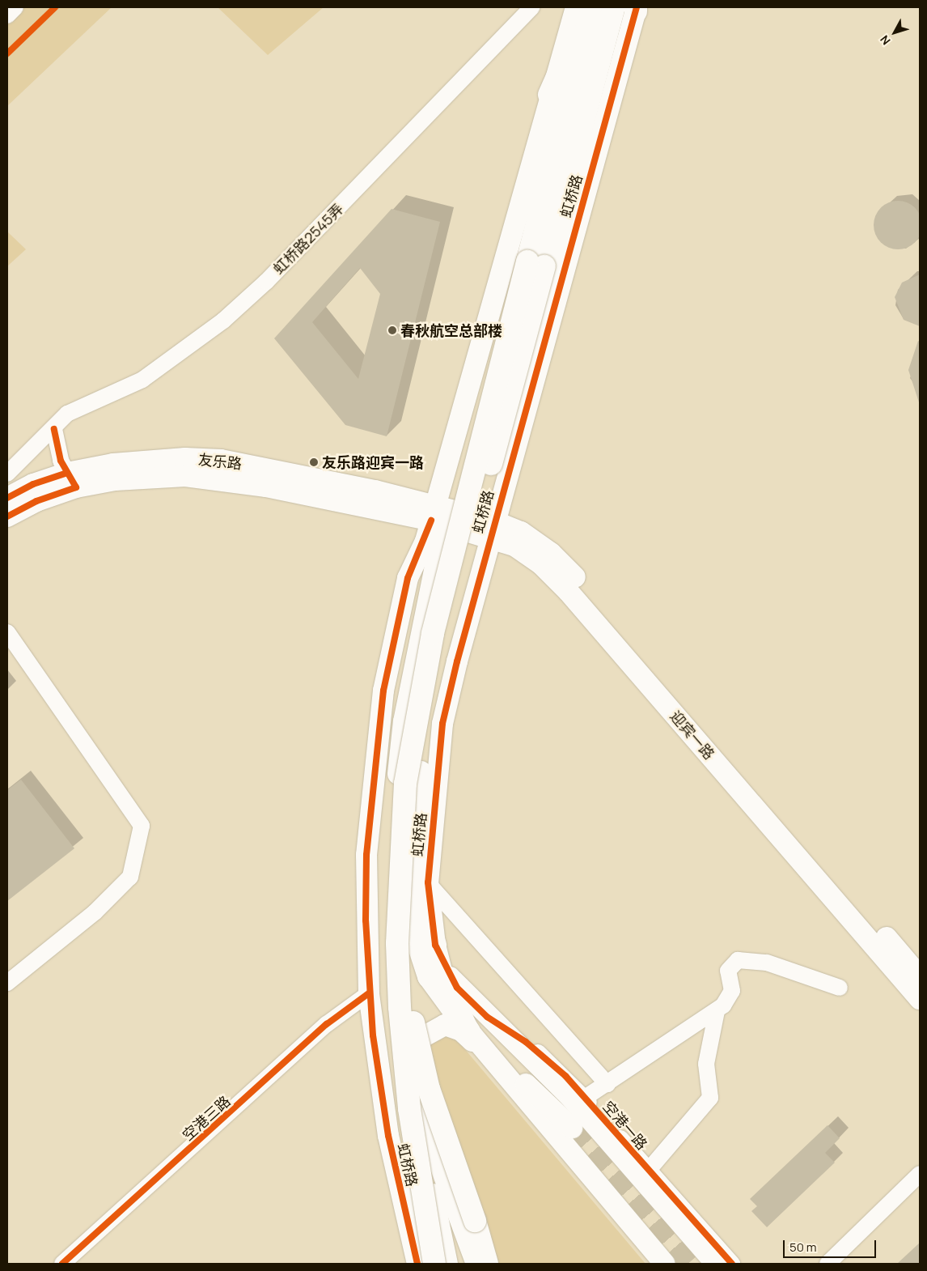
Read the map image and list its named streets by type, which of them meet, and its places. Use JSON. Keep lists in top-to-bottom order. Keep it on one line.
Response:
{"streets":{"main road":["虹桥路","友乐路","迎宾一路"],"street":["虹桥路2545弄","空港三路","空港一路"]},"crossings":[["虹桥路","友乐路"],["虹桥路","迎宾一路"],["虹桥路","空港三路"],["虹桥路","空港一路"],["友乐路","迎宾一路"]],"places":["春秋航空总部楼","友乐路迎宾一路"],"scale_bar":"50 m","north":"bottom left"}
